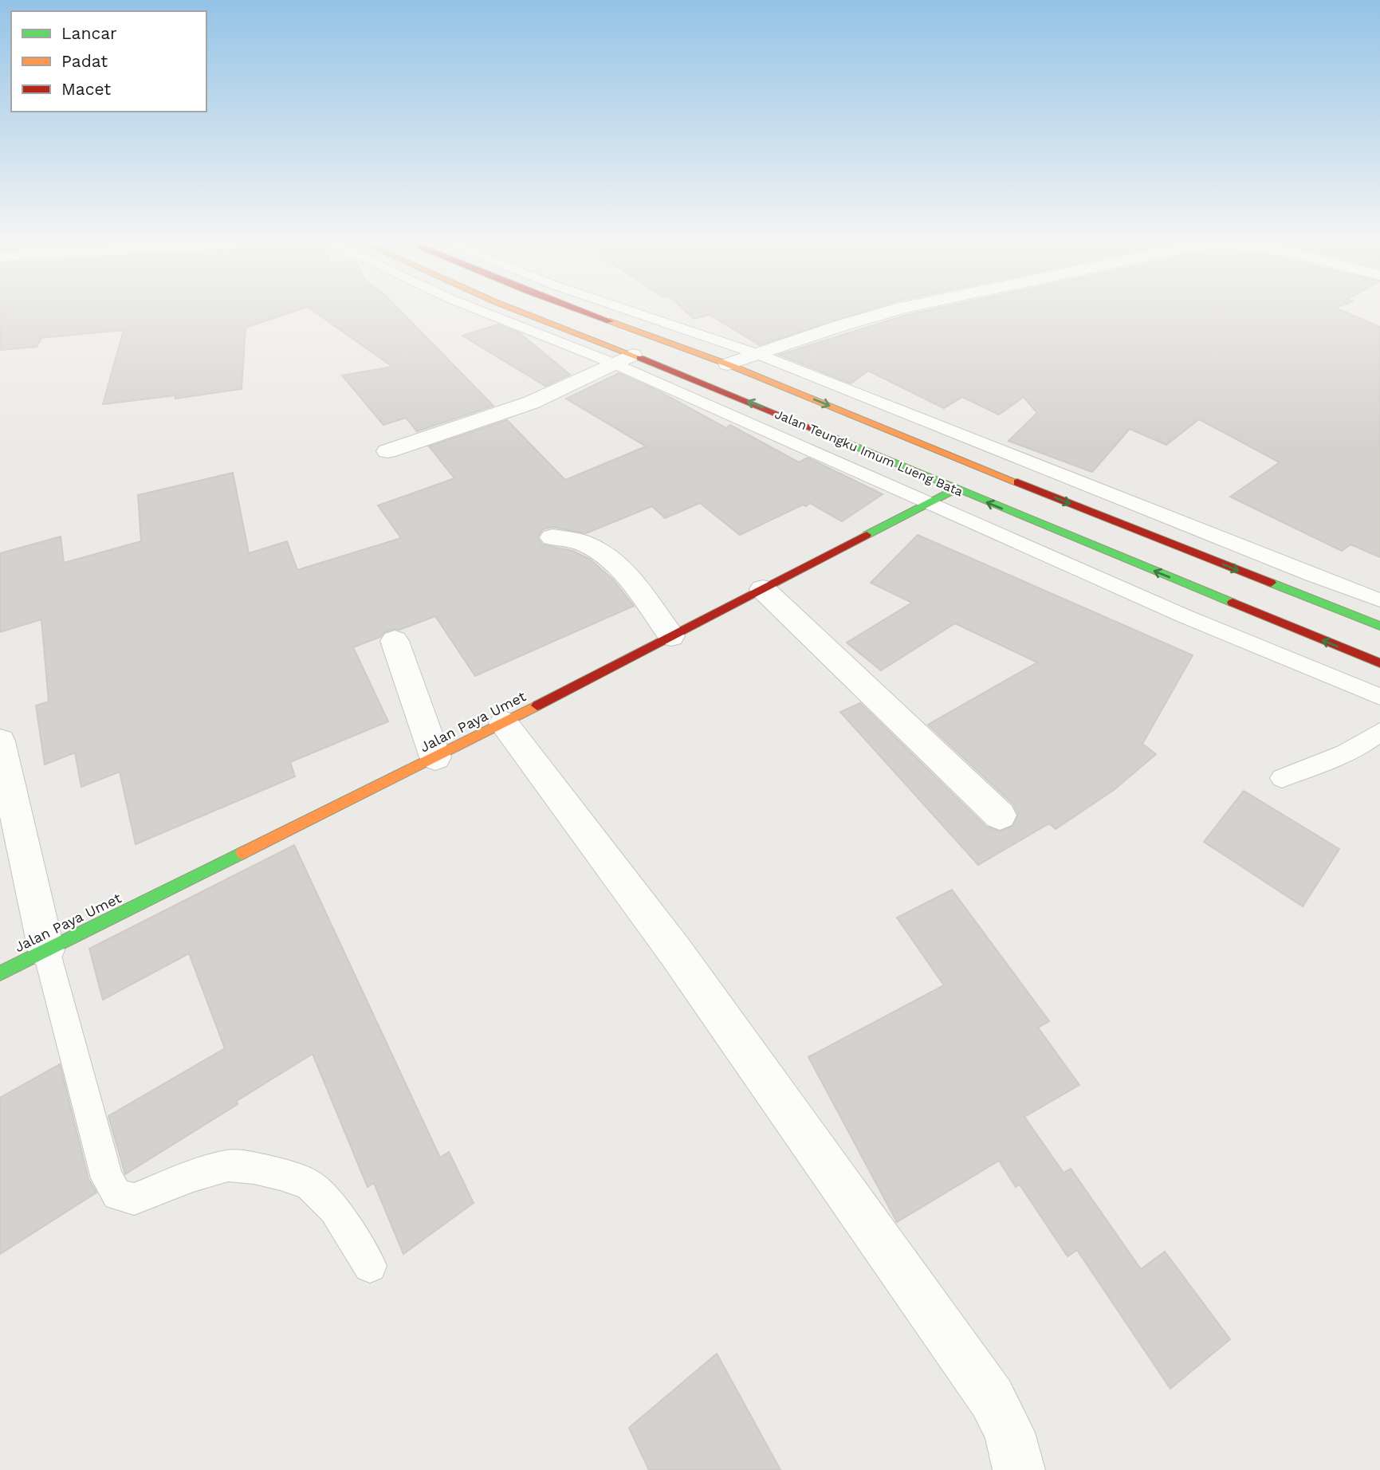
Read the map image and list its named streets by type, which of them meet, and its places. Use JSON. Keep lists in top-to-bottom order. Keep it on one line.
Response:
{"streets":{"main road":["Jalan Teungku Imum Lueng Bata","Jalan Paya Umet"]},"crossings":[["Jalan Teungku Imum Lueng Bata","Jalan Paya Umet"]],"legend":["Lancar","Padat","Macet"]}
